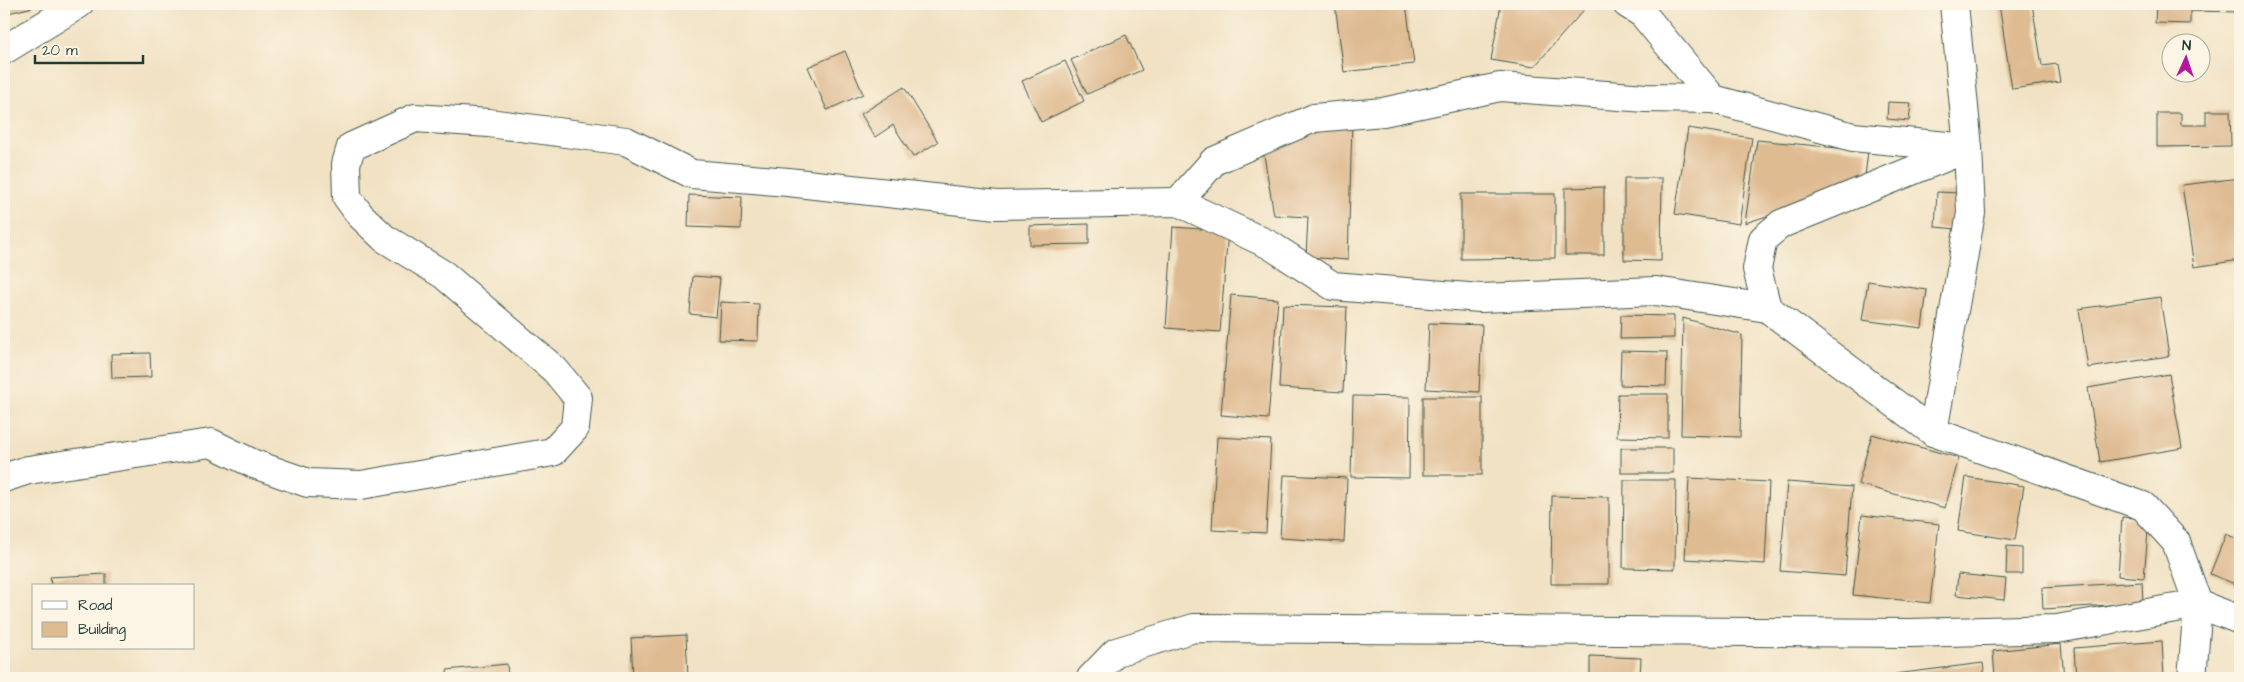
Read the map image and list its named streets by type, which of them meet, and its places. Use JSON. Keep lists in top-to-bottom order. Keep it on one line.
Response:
{"legend":["Road","Building"],"scale_bar":"20 m","north":"top"}
